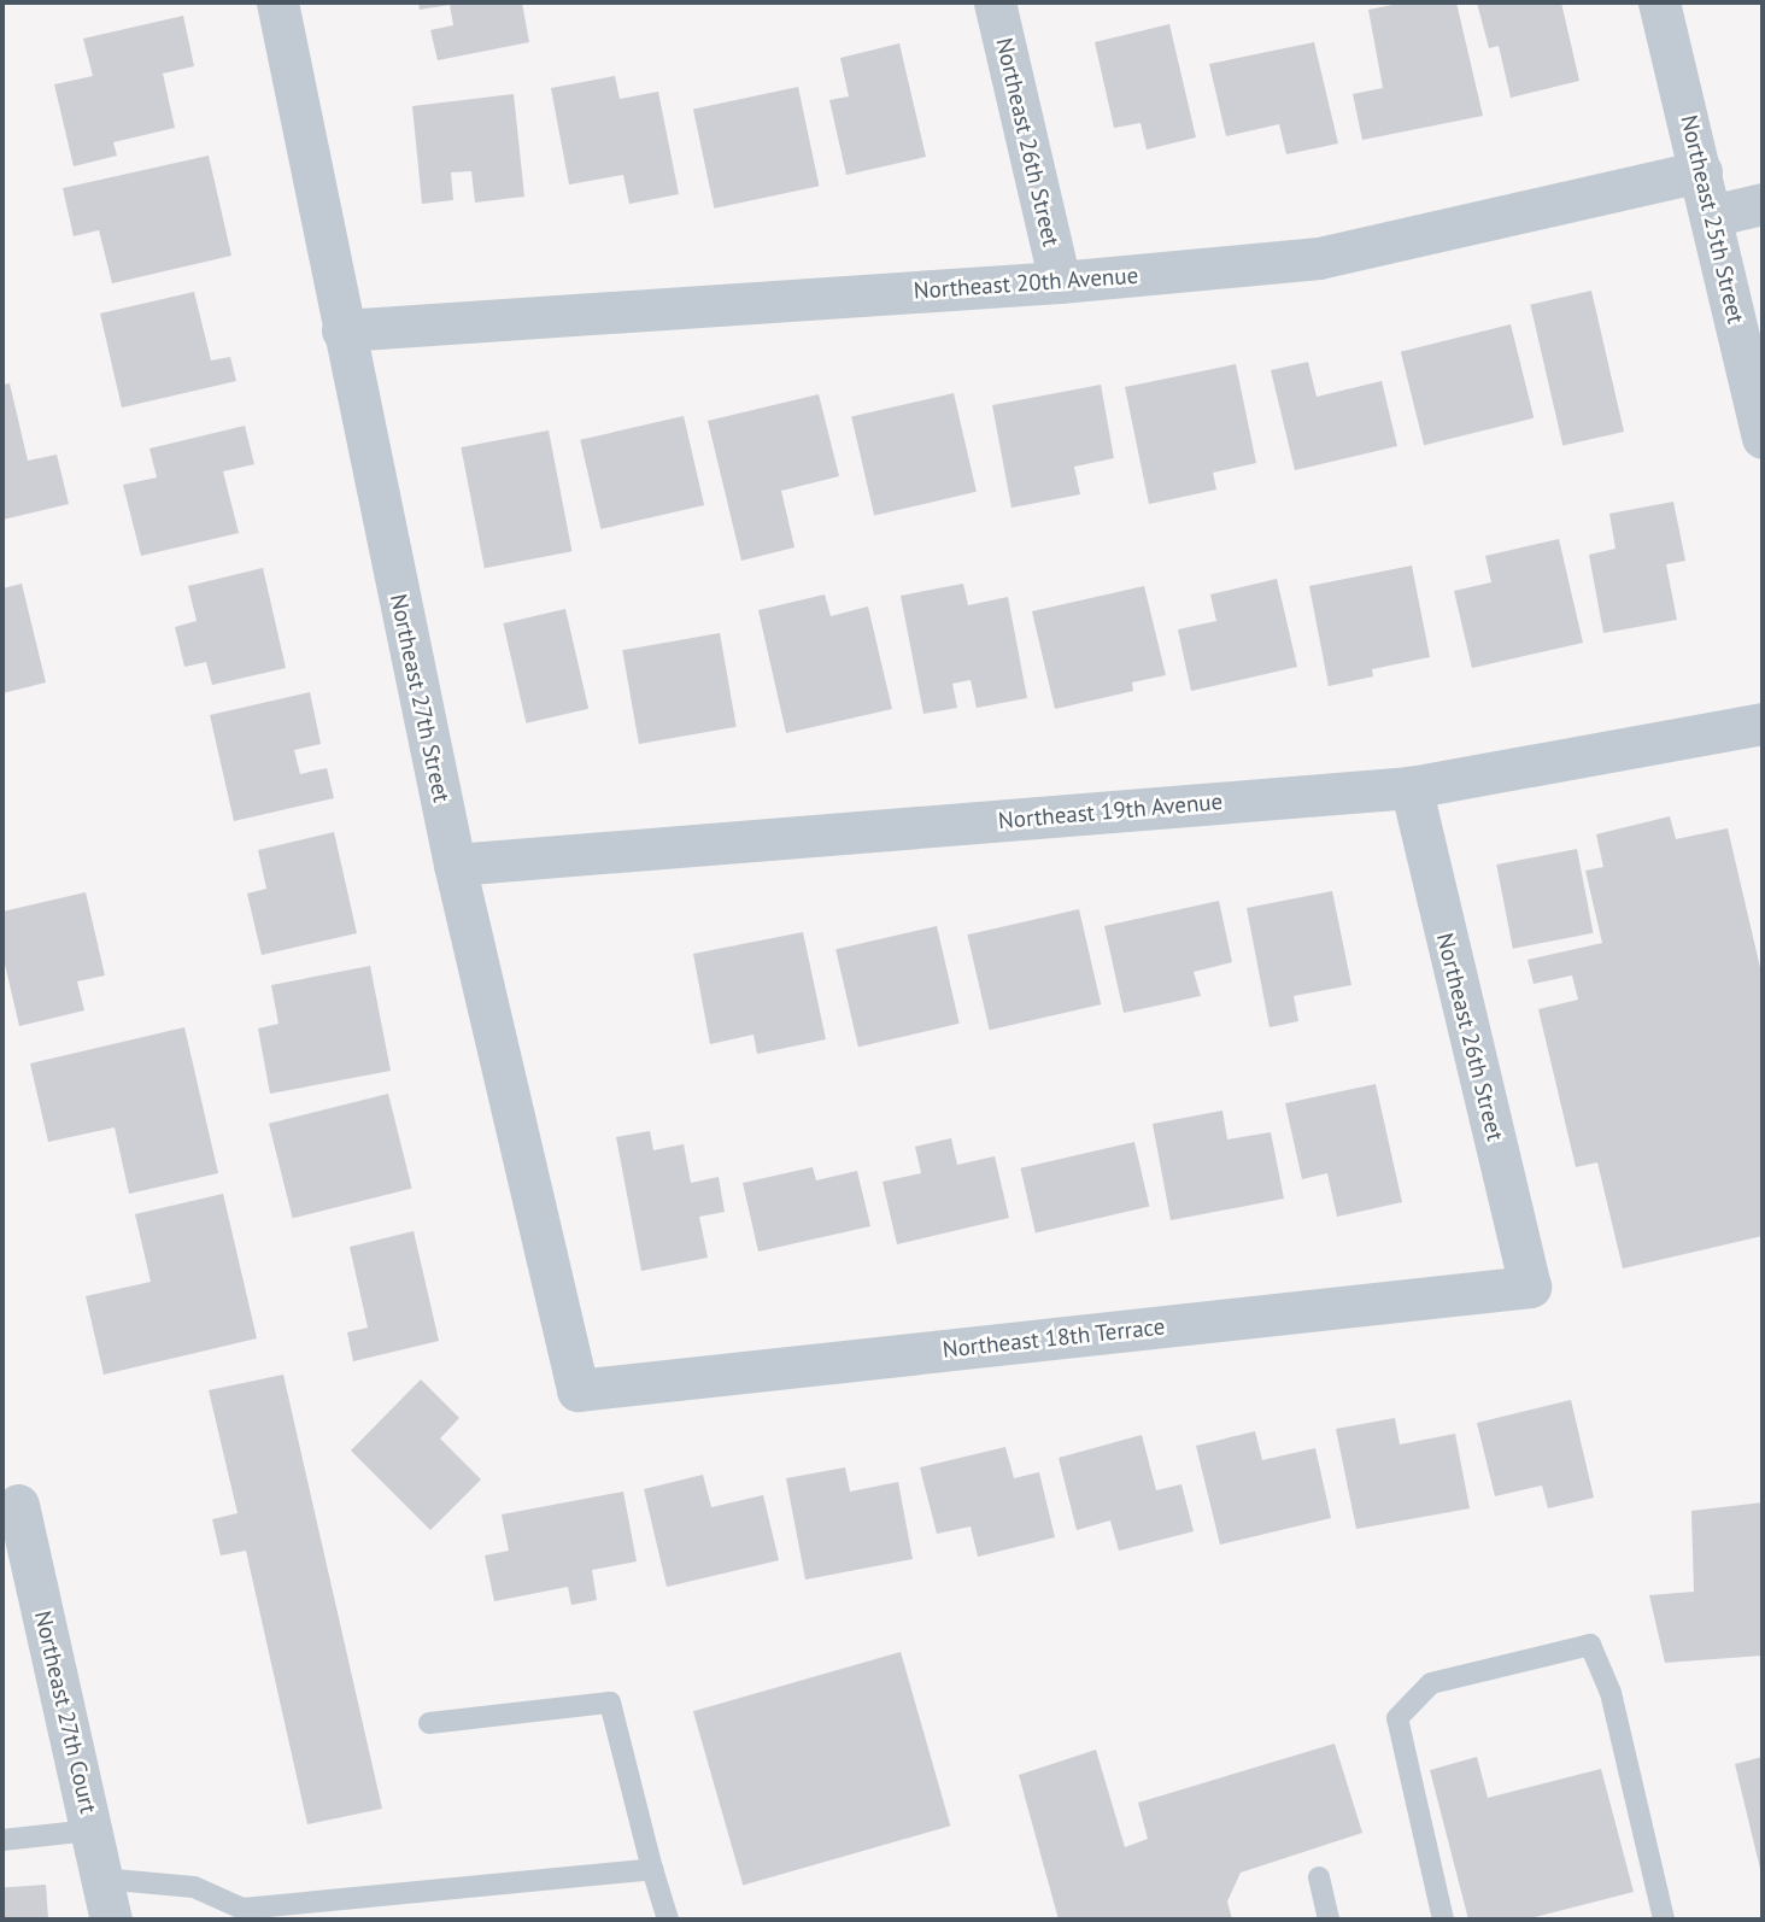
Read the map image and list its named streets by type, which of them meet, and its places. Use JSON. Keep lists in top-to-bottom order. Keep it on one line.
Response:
{"streets":{"street":["Northeast 26th Street","Northeast 25th Street","Northeast 20th Avenue","Northeast 27th Street","Northeast 19th Avenue","Northeast 18th Terrace","Northeast 27th Court"]},"crossings":[["Northeast 26th Street","Northeast 20th Avenue"],["Northeast 26th Street","Northeast 19th Avenue"],["Northeast 26th Street","Northeast 18th Terrace"],["Northeast 25th Street","Northeast 20th Avenue"],["Northeast 20th Avenue","Northeast 27th Street"],["Northeast 27th Street","Northeast 19th Avenue"],["Northeast 27th Street","Northeast 18th Terrace"]]}
